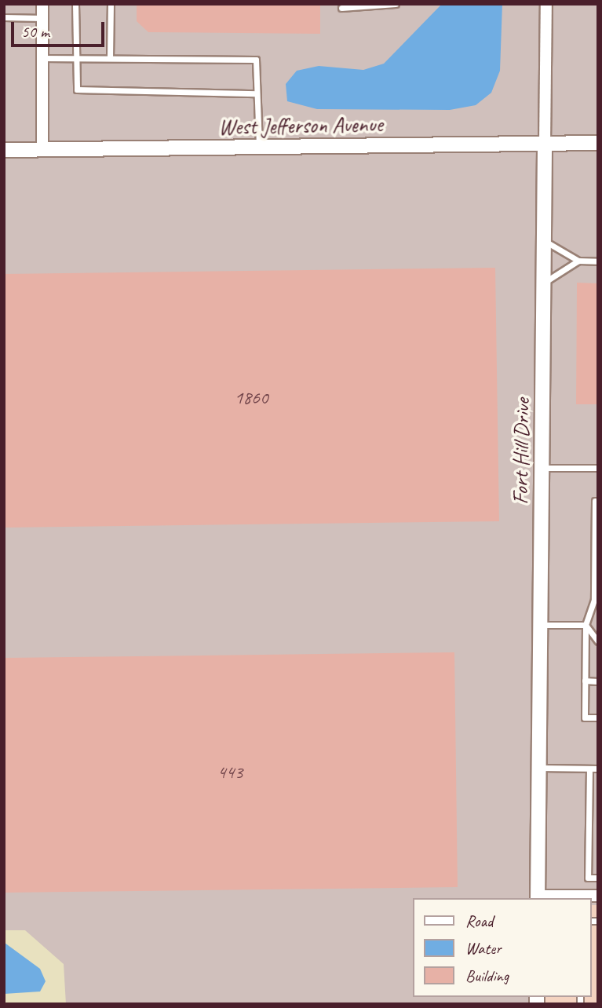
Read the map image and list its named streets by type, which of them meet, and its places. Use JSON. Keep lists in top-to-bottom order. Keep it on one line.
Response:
{"streets":{"street":["West Jefferson Avenue","Fort Hill Drive"]},"crossings":[["West Jefferson Avenue","Fort Hill Drive"]],"house_numbers":["1860","443"],"legend":["Road","Water","Building"],"scale_bar":"50 m"}
